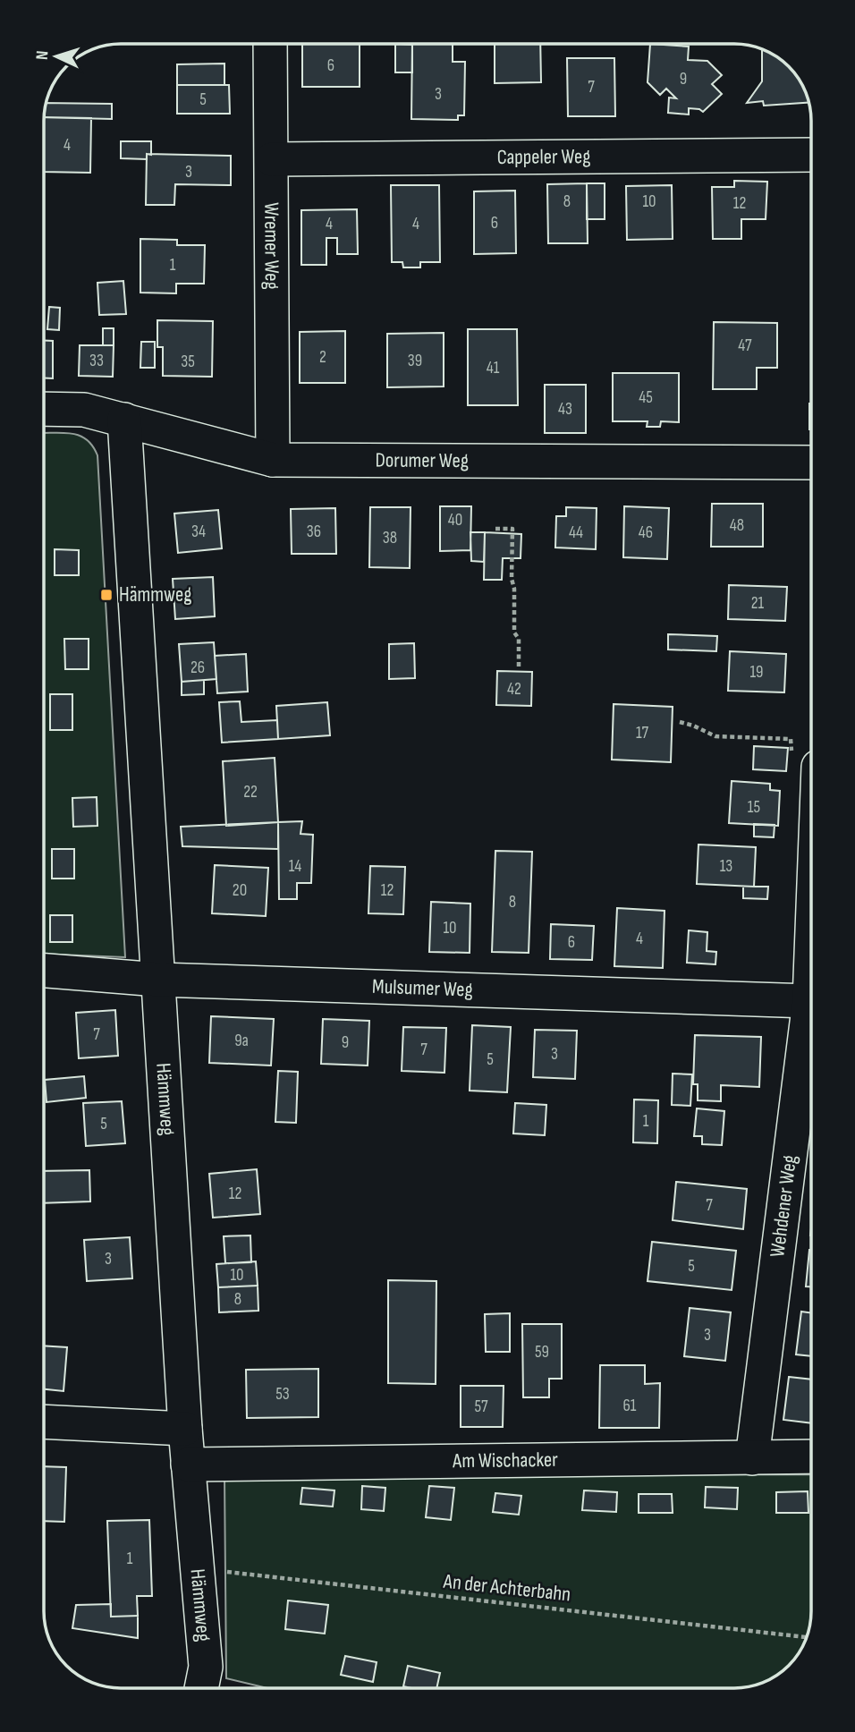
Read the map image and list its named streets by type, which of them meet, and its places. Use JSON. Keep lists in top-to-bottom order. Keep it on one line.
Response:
{"streets":{"street":["Cappeler Weg","Wremer Weg","Dorumer Weg","Mulsumer Weg","Hämmweg","Wehdener Weg","Am Wischacker"],"path":["An der Achterbahn"]},"crossings":[["Cappeler Weg","Wremer Weg"],["Wremer Weg","Dorumer Weg"],["Dorumer Weg","Hämmweg"],["Mulsumer Weg","Hämmweg"],["Mulsumer Weg","Wehdener Weg"],["Hämmweg","Am Wischacker"],["Hämmweg","An der Achterbahn"],["Wehdener Weg","Am Wischacker"]],"places":{"transit":["Hämmweg"]},"house_numbers":["6","9","7","3","5","4","3","8","10","12","6","4","4","1","47","2","33","39","35","41","45","43","40","48","34","36","44","46","38","21","26","19","42","17","22","15","14","13","20","12","8","10","4","6","7","9a","9","7","3","5","1","5","12","7","3","5","10","8","3","59","53","61","57","1"],"north":"left"}
